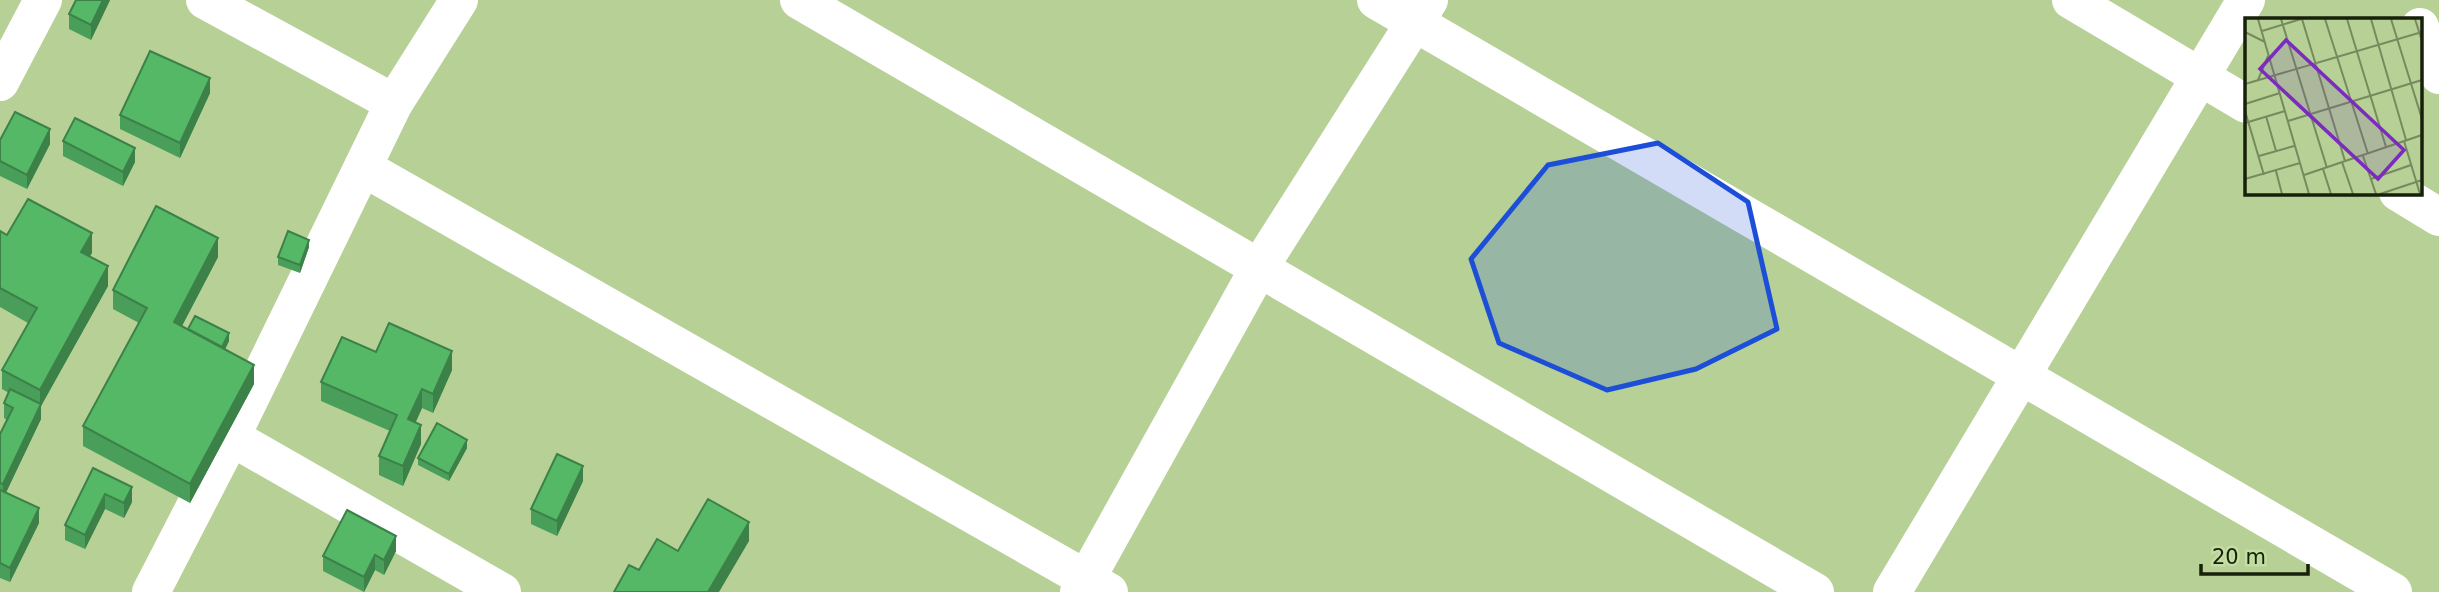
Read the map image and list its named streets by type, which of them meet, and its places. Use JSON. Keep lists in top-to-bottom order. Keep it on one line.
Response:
{"scale_bar":"20 m"}
